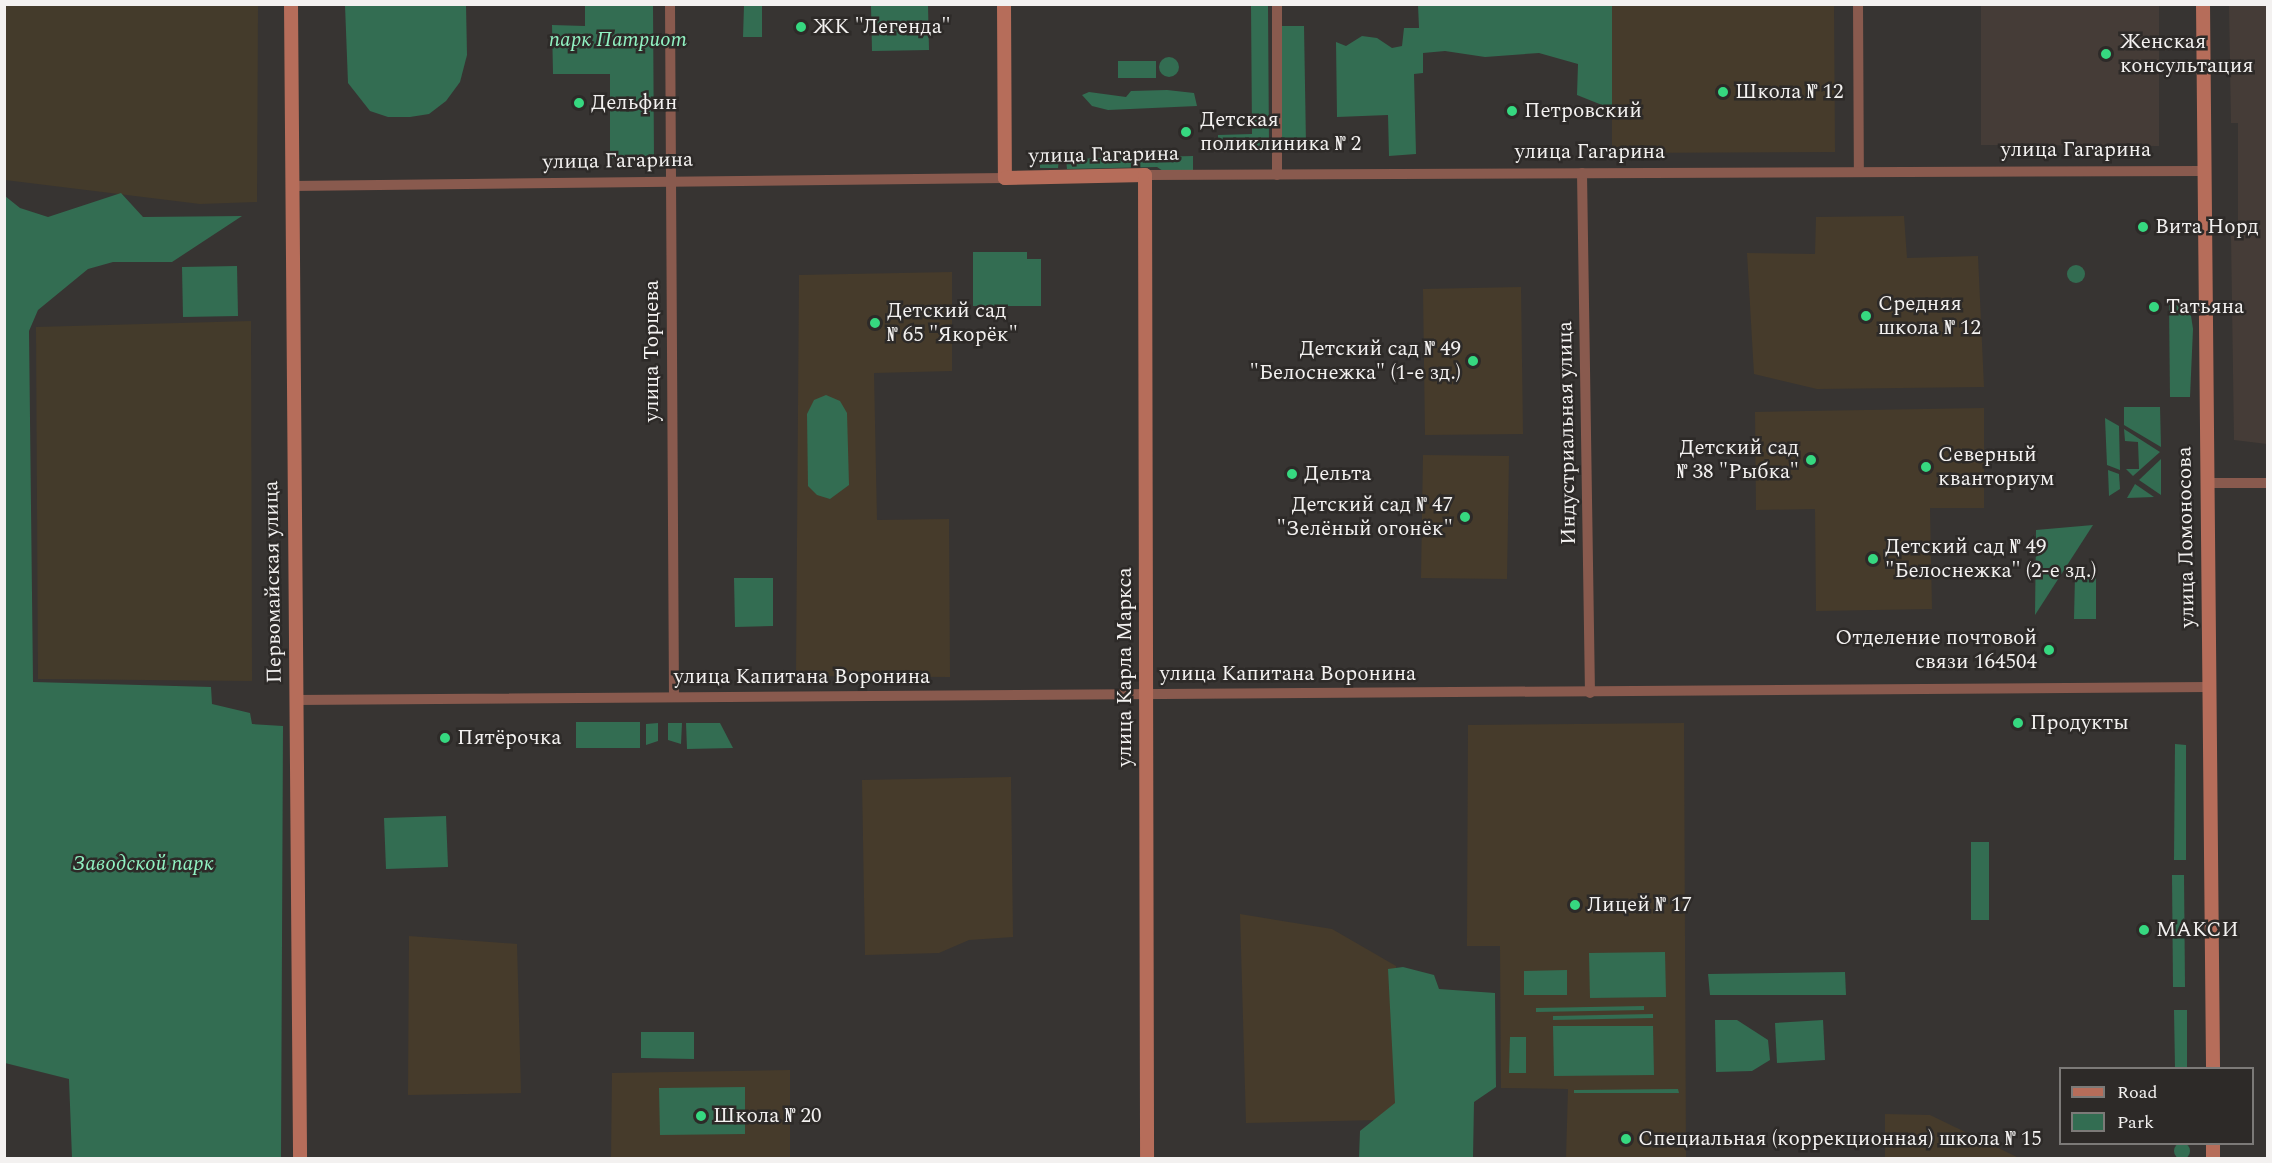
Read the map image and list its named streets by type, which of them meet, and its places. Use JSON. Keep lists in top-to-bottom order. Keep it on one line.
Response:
{"streets":{"street":["улица Гагарина","улица Торцева","Индустриальная улица","улица Ломоносова","Первомайская улица","улица Карла Маркса","улица Капитана Воронина"]},"crossings":[["улица Гагарина","улица Торцева"],["улица Гагарина","Индустриальная улица"],["улица Гагарина","улица Ломоносова"],["улица Гагарина","Первомайская улица"],["улица Гагарина","улица Карла Маркса"],["улица Торцева","улица Капитана Воронина"],["Индустриальная улица","улица Капитана Воронина"],["улица Ломоносова","улица Капитана Воронина"],["Первомайская улица","улица Капитана Воронина"],["улица Карла Маркса","улица Капитана Воронина"]],"parks":["парк Патриот","Заводской парк"],"places":["ЖК \"Легенда\"","Женская консультация","Школа № 12","Дельфин","Петровский","Детская поликлиника № 2","Вита Норд","Татьяна","Средняя школа № 12","Детский сад № 65 \"Якорёк\"","Детский сад № 49 \"Белоснежка\" (1-е зд.)","Детский сад № 38 \"Рыбка\"","Северный кванториум","Дельта","Детский сад № 47 \"Зелёный огонёк\"","Детский сад № 49 \"Белоснежка\" (2-е зд.)","Отделение почтовой связи 164504","Продукты","Пятёрочка","Лицей № 17","МАКСИ","Школа № 20","Специальная (коррекционная) школа № 15"],"legend":["Road","Park"]}
